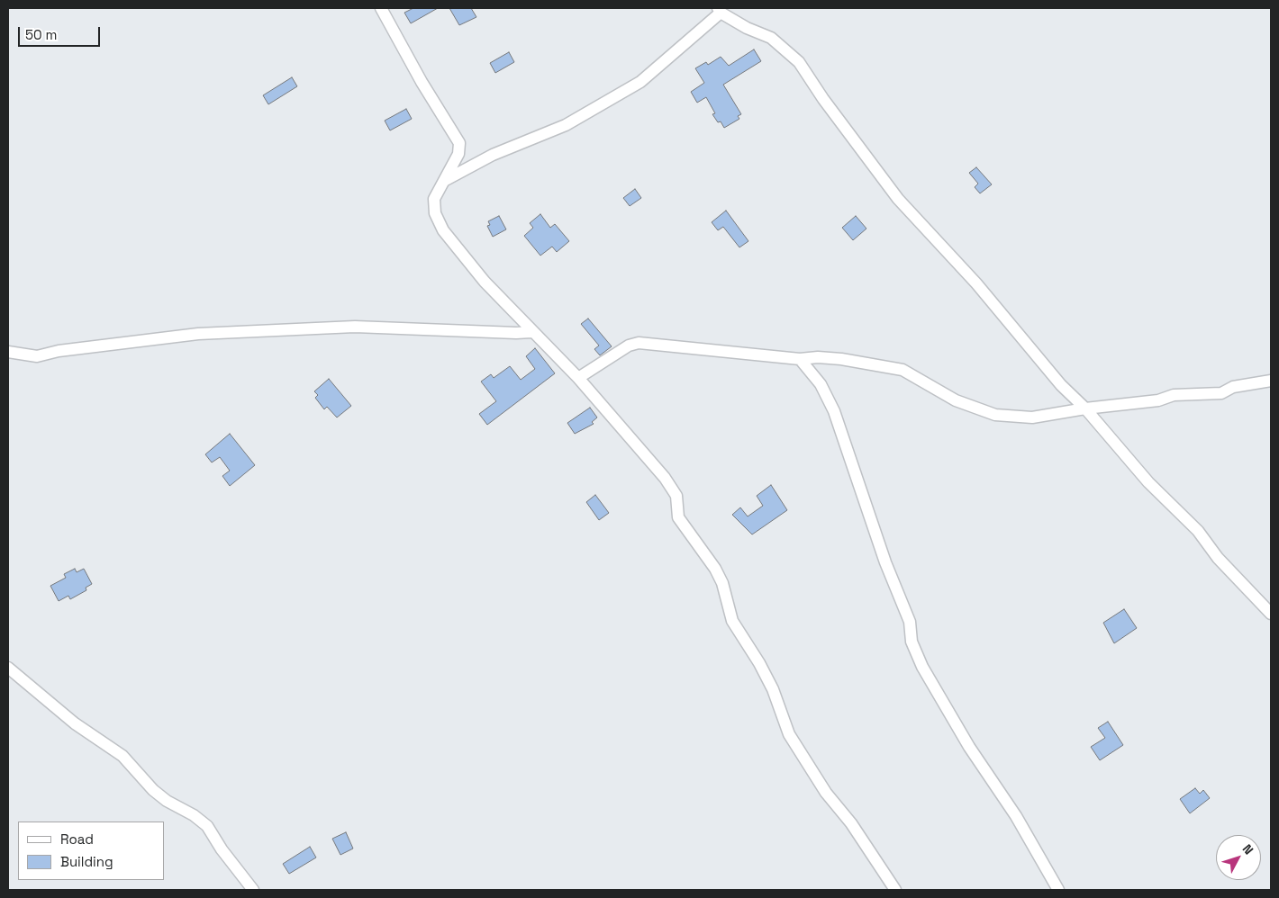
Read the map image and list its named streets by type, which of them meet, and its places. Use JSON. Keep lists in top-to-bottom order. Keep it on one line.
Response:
{"legend":["Road","Building"],"scale_bar":"50 m","north":"top right"}
